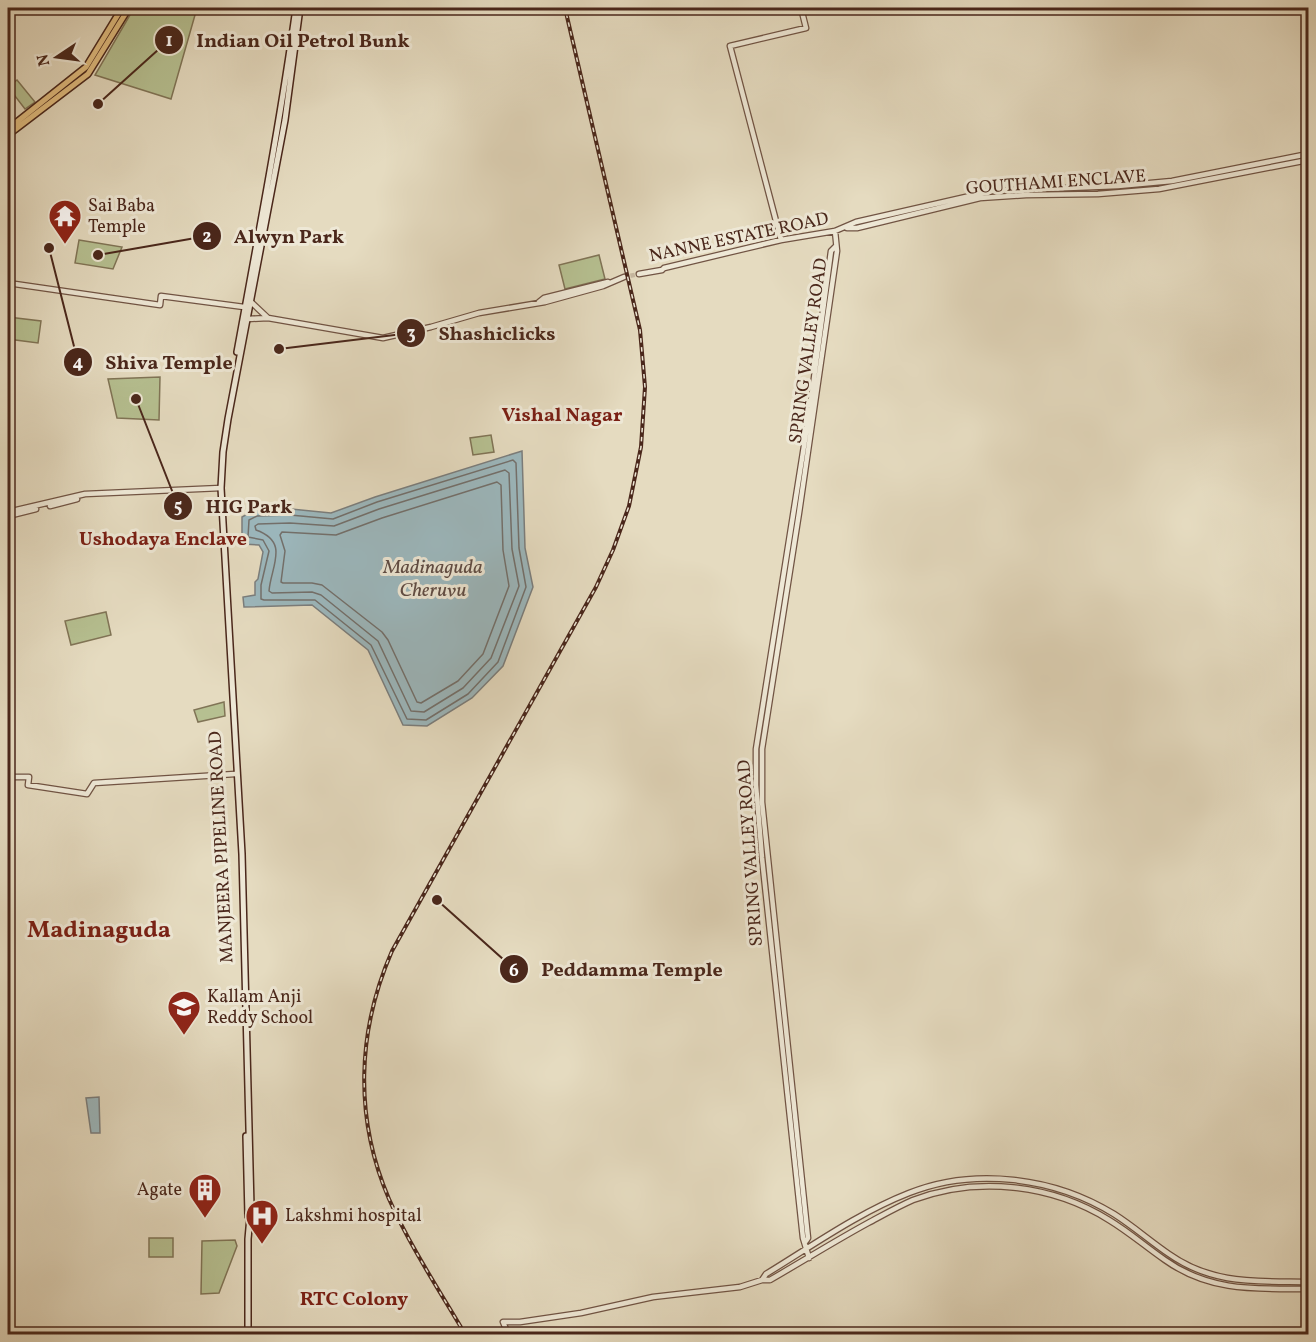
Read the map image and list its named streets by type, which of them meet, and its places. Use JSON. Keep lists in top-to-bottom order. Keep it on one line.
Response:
{"streets":{"main road":["MANJEERA PIPELINE ROAD"],"street":["GOUTHAMI ENCLAVE","NANNE ESTATE ROAD","SPRING VALLEY ROAD"]},"crossings":[["GOUTHAMI ENCLAVE","NANNE ESTATE ROAD"],["NANNE ESTATE ROAD","SPRING VALLEY ROAD"]],"districts":["Vishal Nagar","Ushodaya Enclave","Madinaguda","RTC Colony"],"water":["Madinaguda Cheruvu"],"places":{"other":["Indian Oil Petrol Bunk","Shiva Temple","Alwyn Park","Shashiclicks","HIG Park","Peddamma Temple"],"temple":["Sai Baba Temple"],"school or university":["Kallam Anji Reddy School"],"building":["Agate"],"hospital":["Lakshmi hospital"]},"north":"left"}
